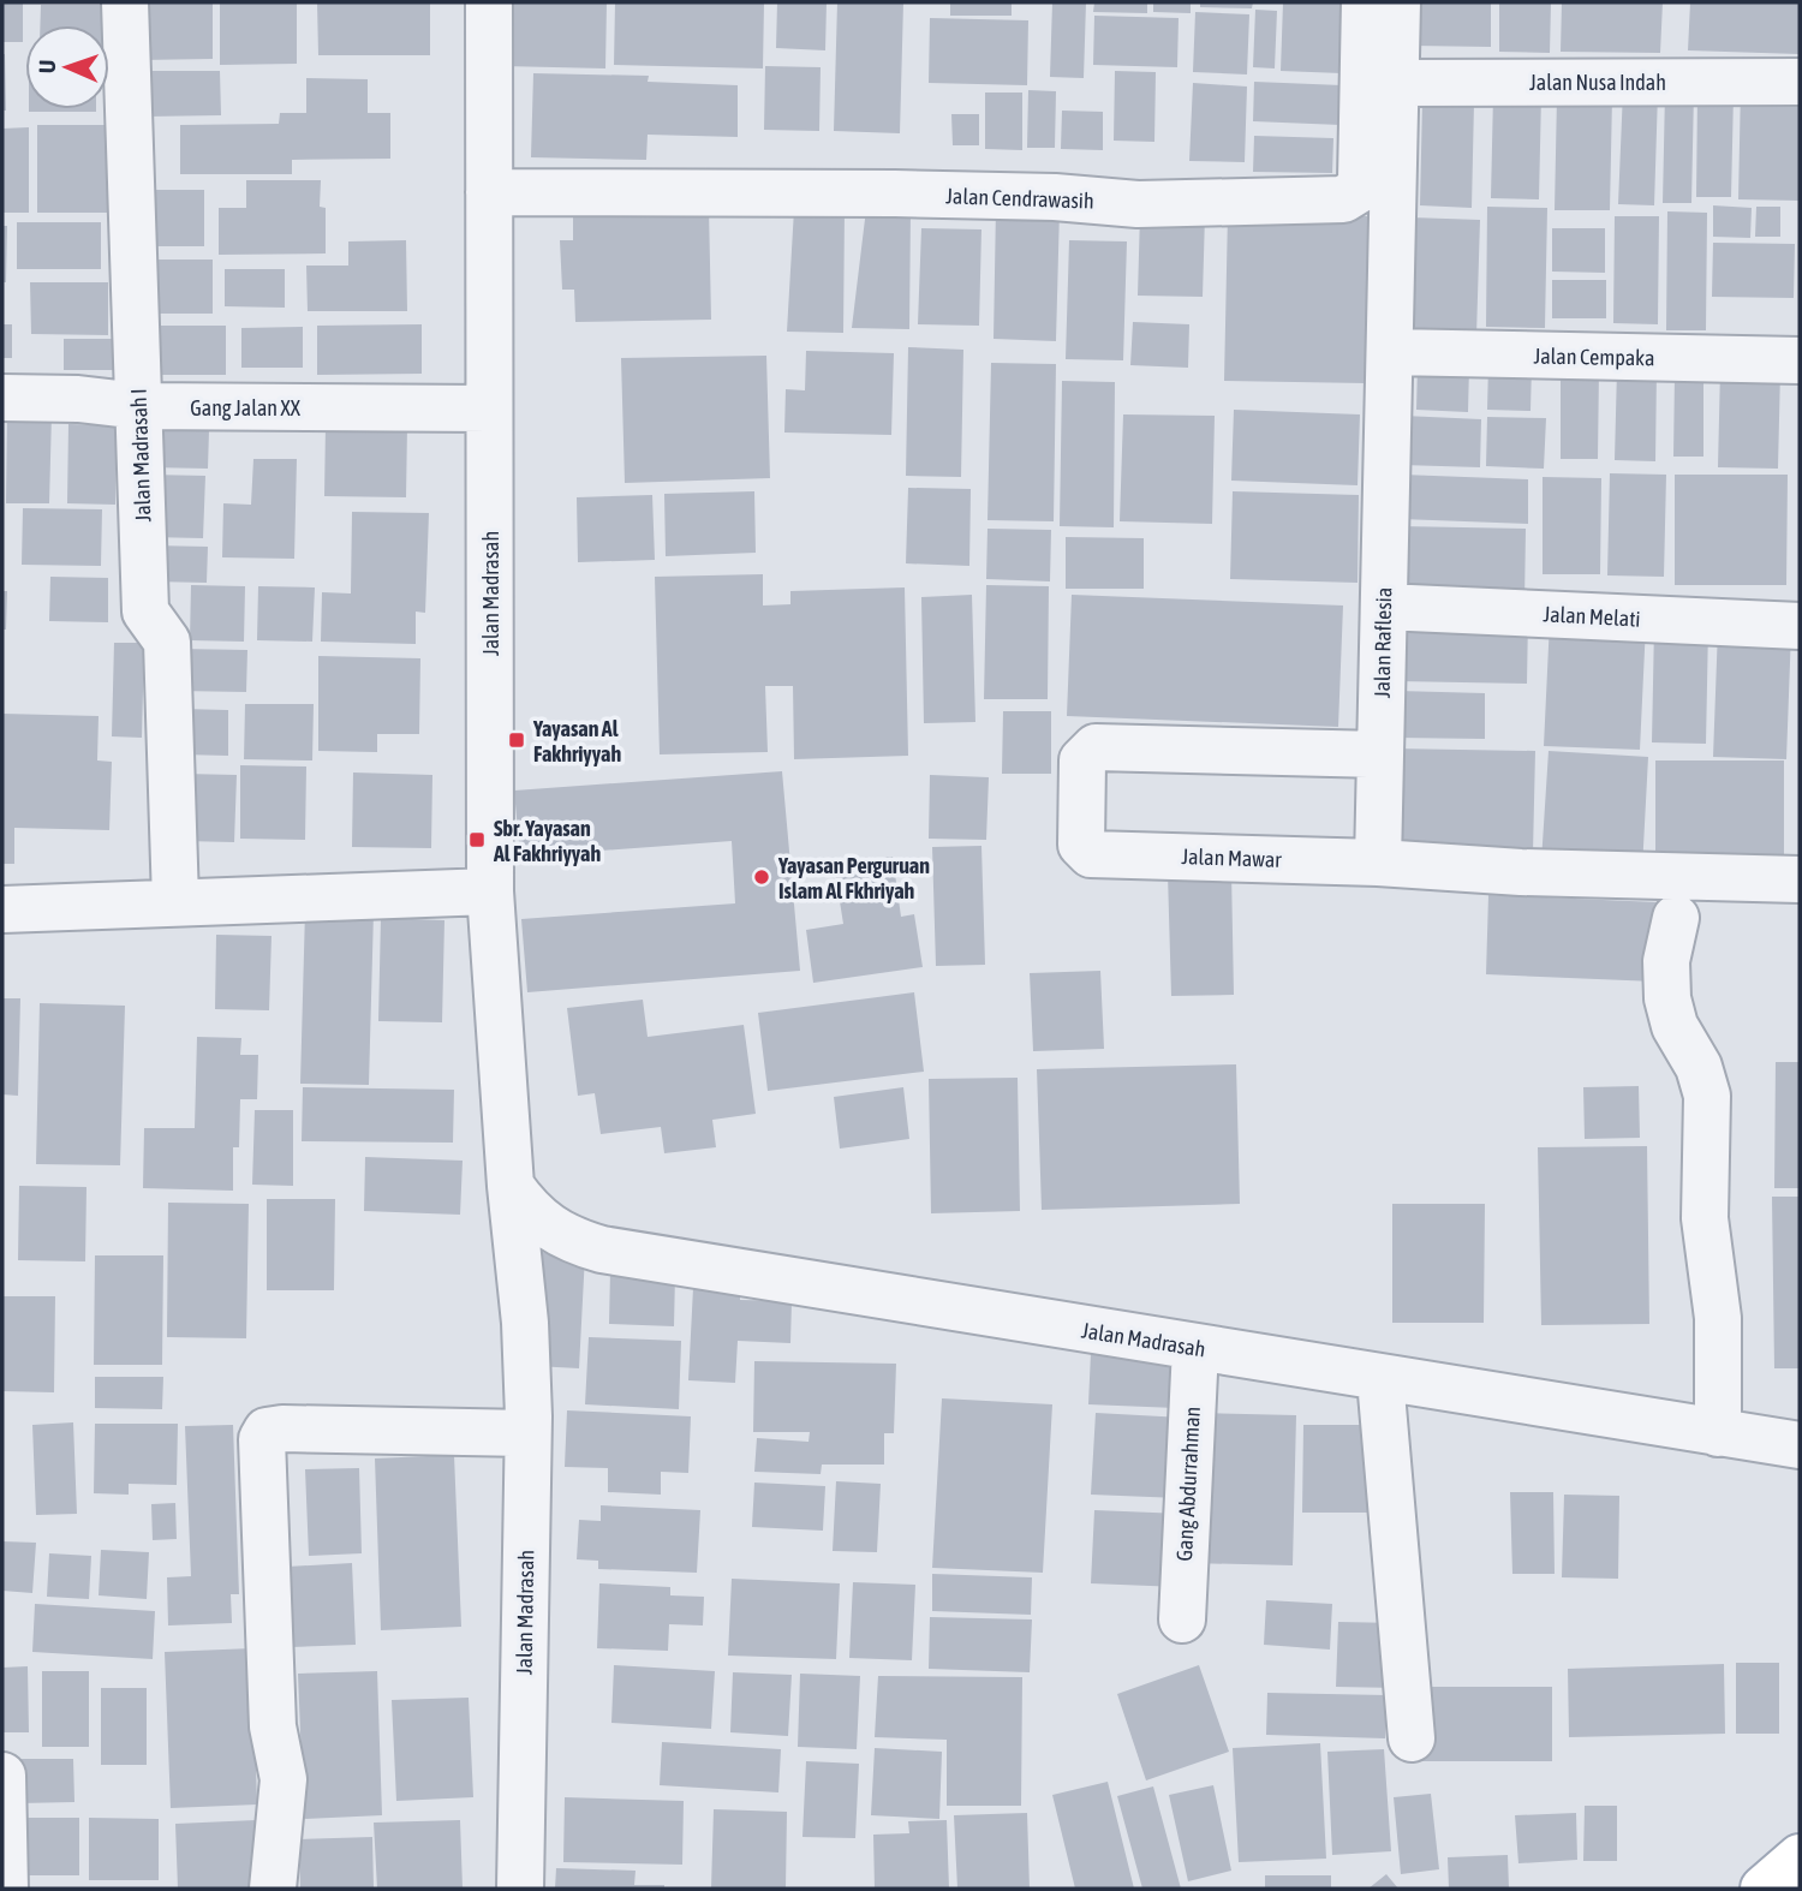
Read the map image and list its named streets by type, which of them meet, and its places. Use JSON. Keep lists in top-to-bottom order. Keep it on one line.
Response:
{"streets":{"street":["Jalan Nusa Indah","Jalan Cendrawasih","Jalan Cempaka","Gang Jalan XX","Jalan Madrasah I","Jalan Madrasah","Jalan Melati","Jalan Raflesia","Jalan Mawar","Gang Abdurrahman"]},"crossings":[["Jalan Nusa Indah","Jalan Raflesia"],["Jalan Cendrawasih","Jalan Madrasah"],["Jalan Cempaka","Jalan Raflesia"],["Gang Jalan XX","Jalan Madrasah I"],["Gang Jalan XX","Jalan Madrasah"],["Jalan Madrasah","Gang Abdurrahman"],["Jalan Melati","Jalan Raflesia"],["Jalan Raflesia","Jalan Mawar"]],"places":{"transit":["Yayasan Al Fakhriyyah","Sbr. Yayasan Al Fakhriyyah"],"other":["Yayasan Perguruan Islam Al Fkhriyah"]},"north":"left"}
